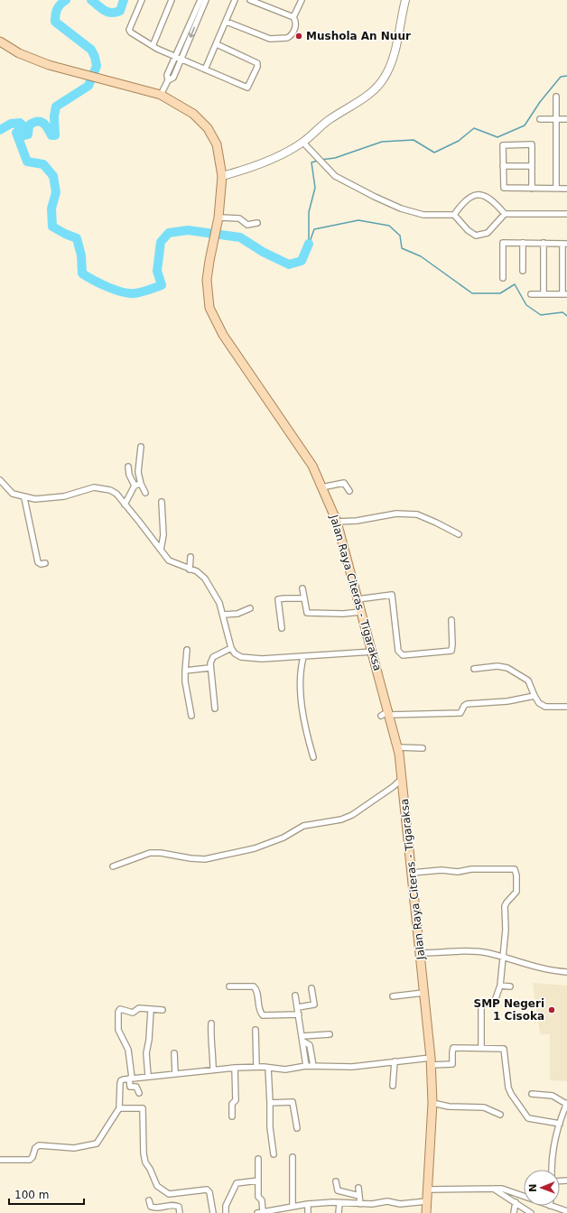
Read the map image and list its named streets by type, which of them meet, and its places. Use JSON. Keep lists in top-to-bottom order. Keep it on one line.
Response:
{"streets":{"main road":["Jalan Raya Citeras - Tigaraksa"]},"places":["Mushola An Nuur","SMP Negeri 1 Cisoka"],"scale_bar":"100 m","north":"left"}
